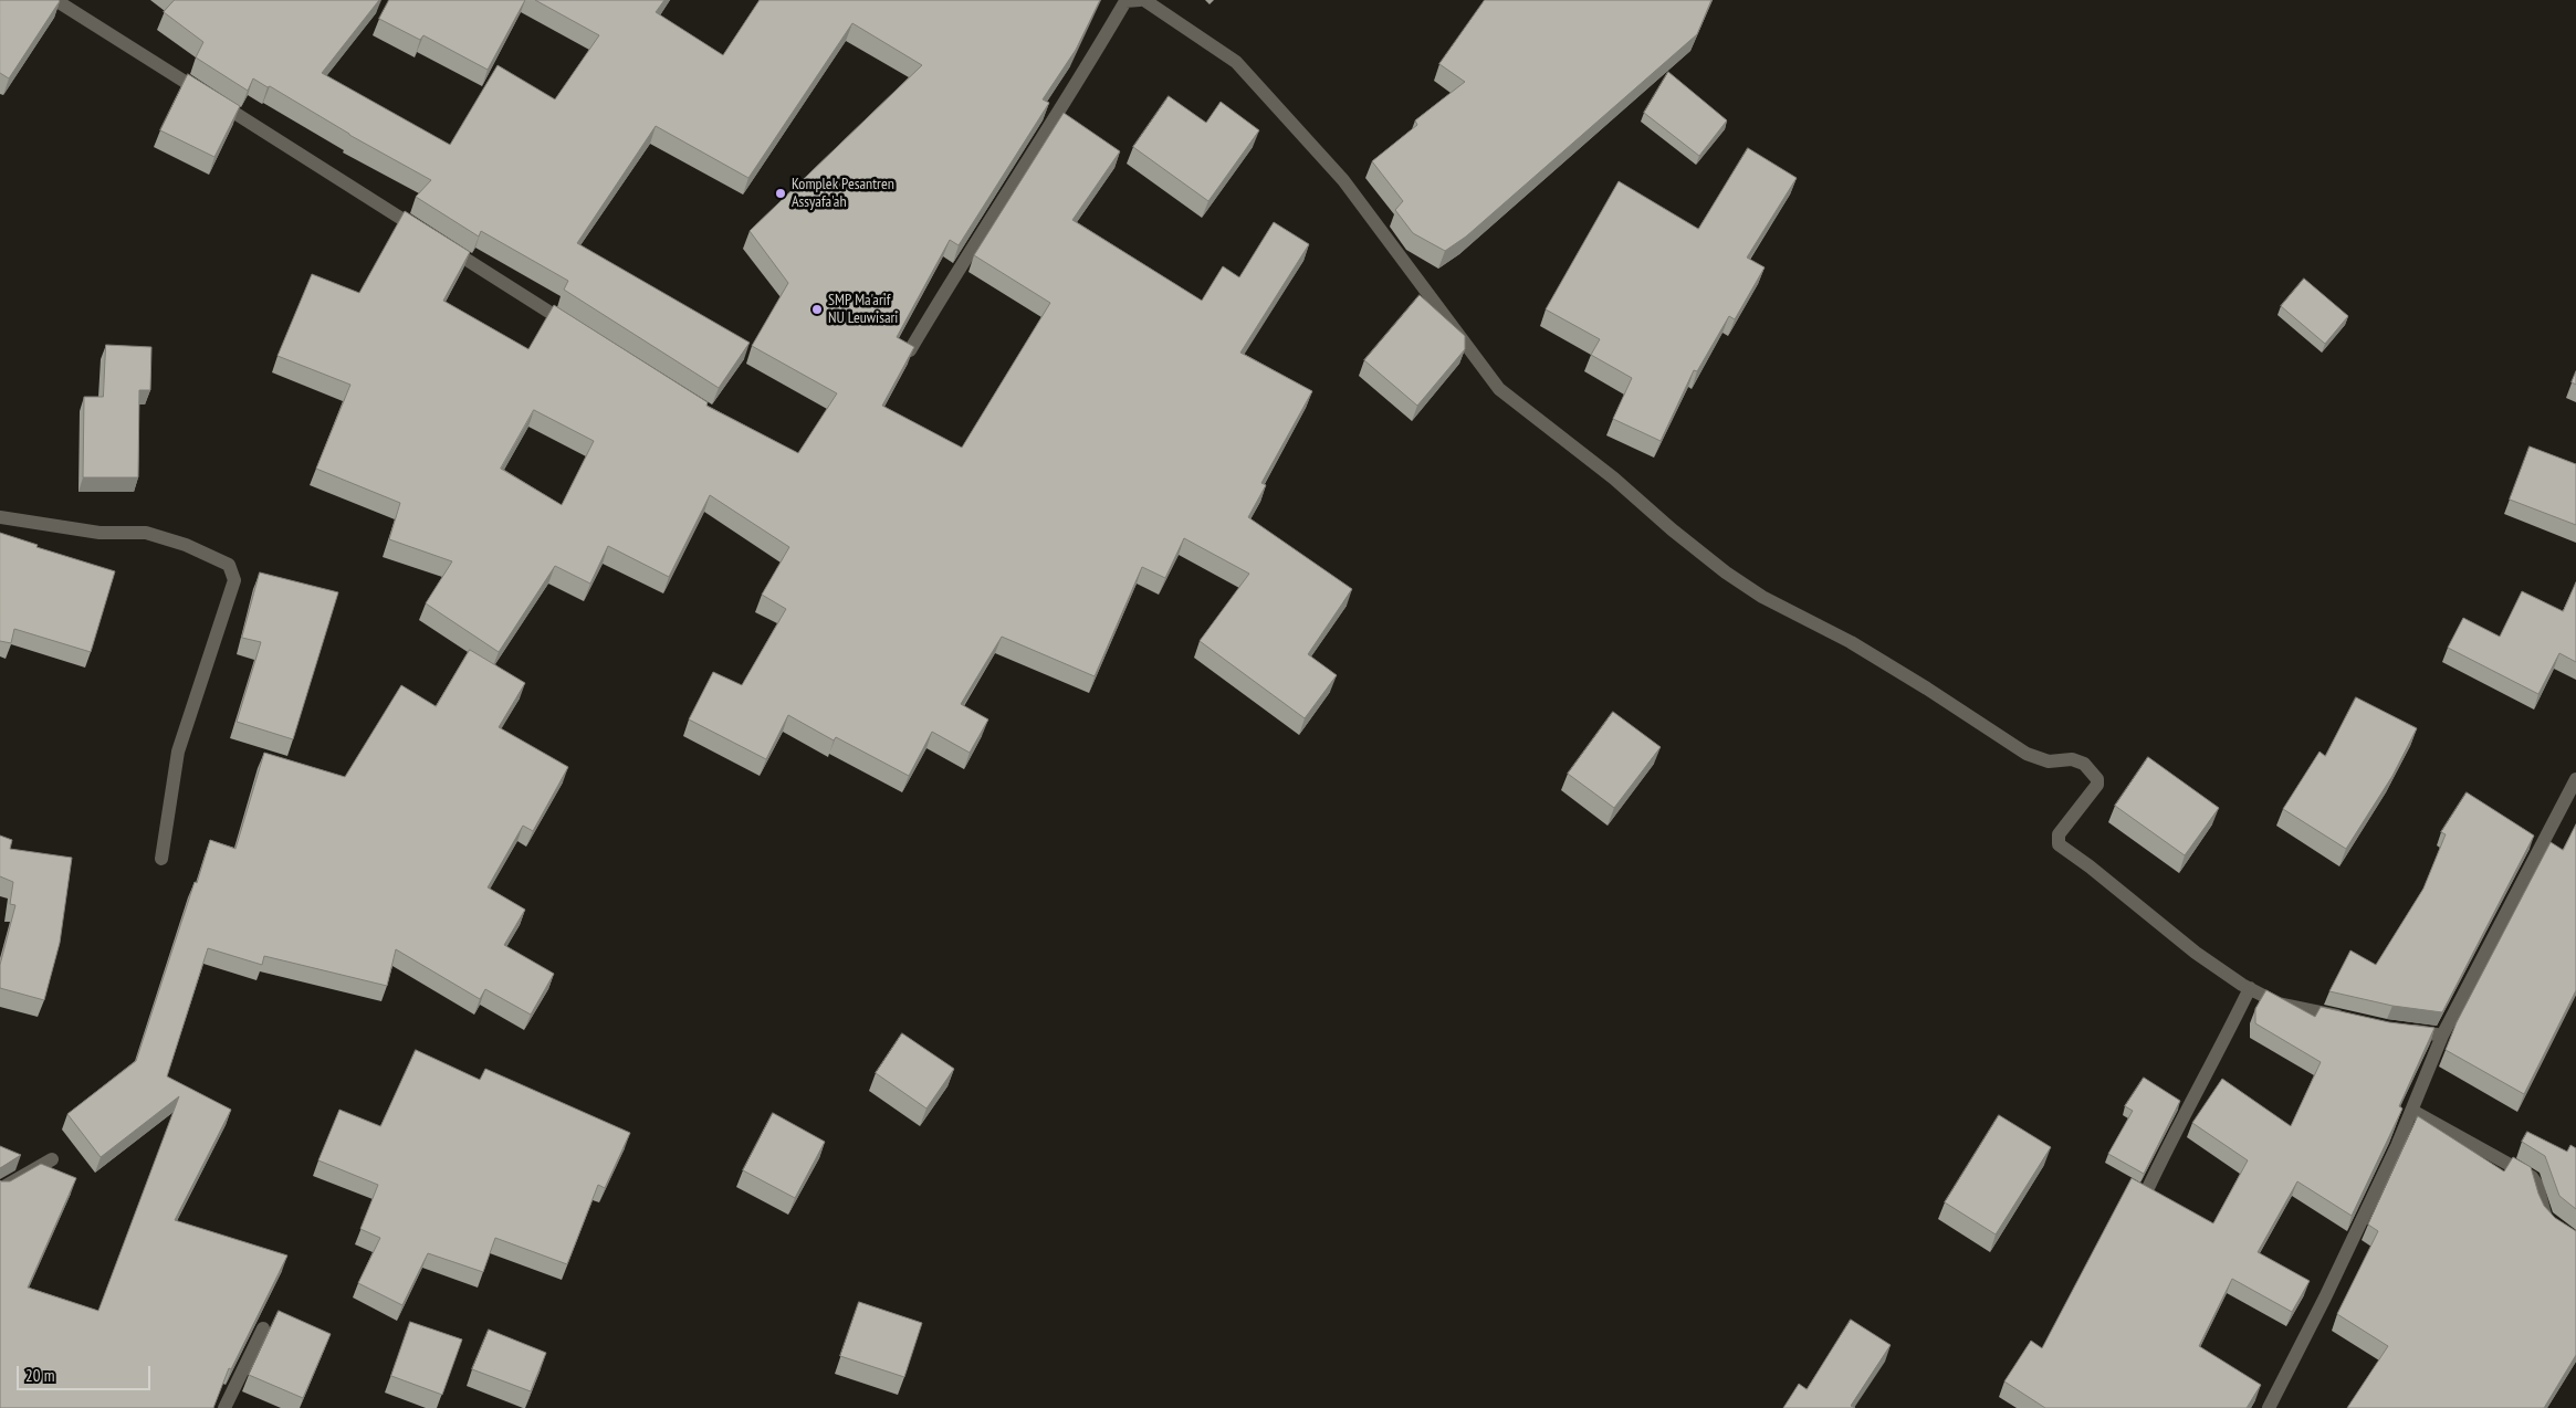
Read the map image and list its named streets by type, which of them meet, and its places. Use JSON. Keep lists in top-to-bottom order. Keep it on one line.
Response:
{"places":["Komplek Pesantren Assyafa'ah","SMP Ma'arif NU Leuwisari"],"scale_bar":"20 m"}
